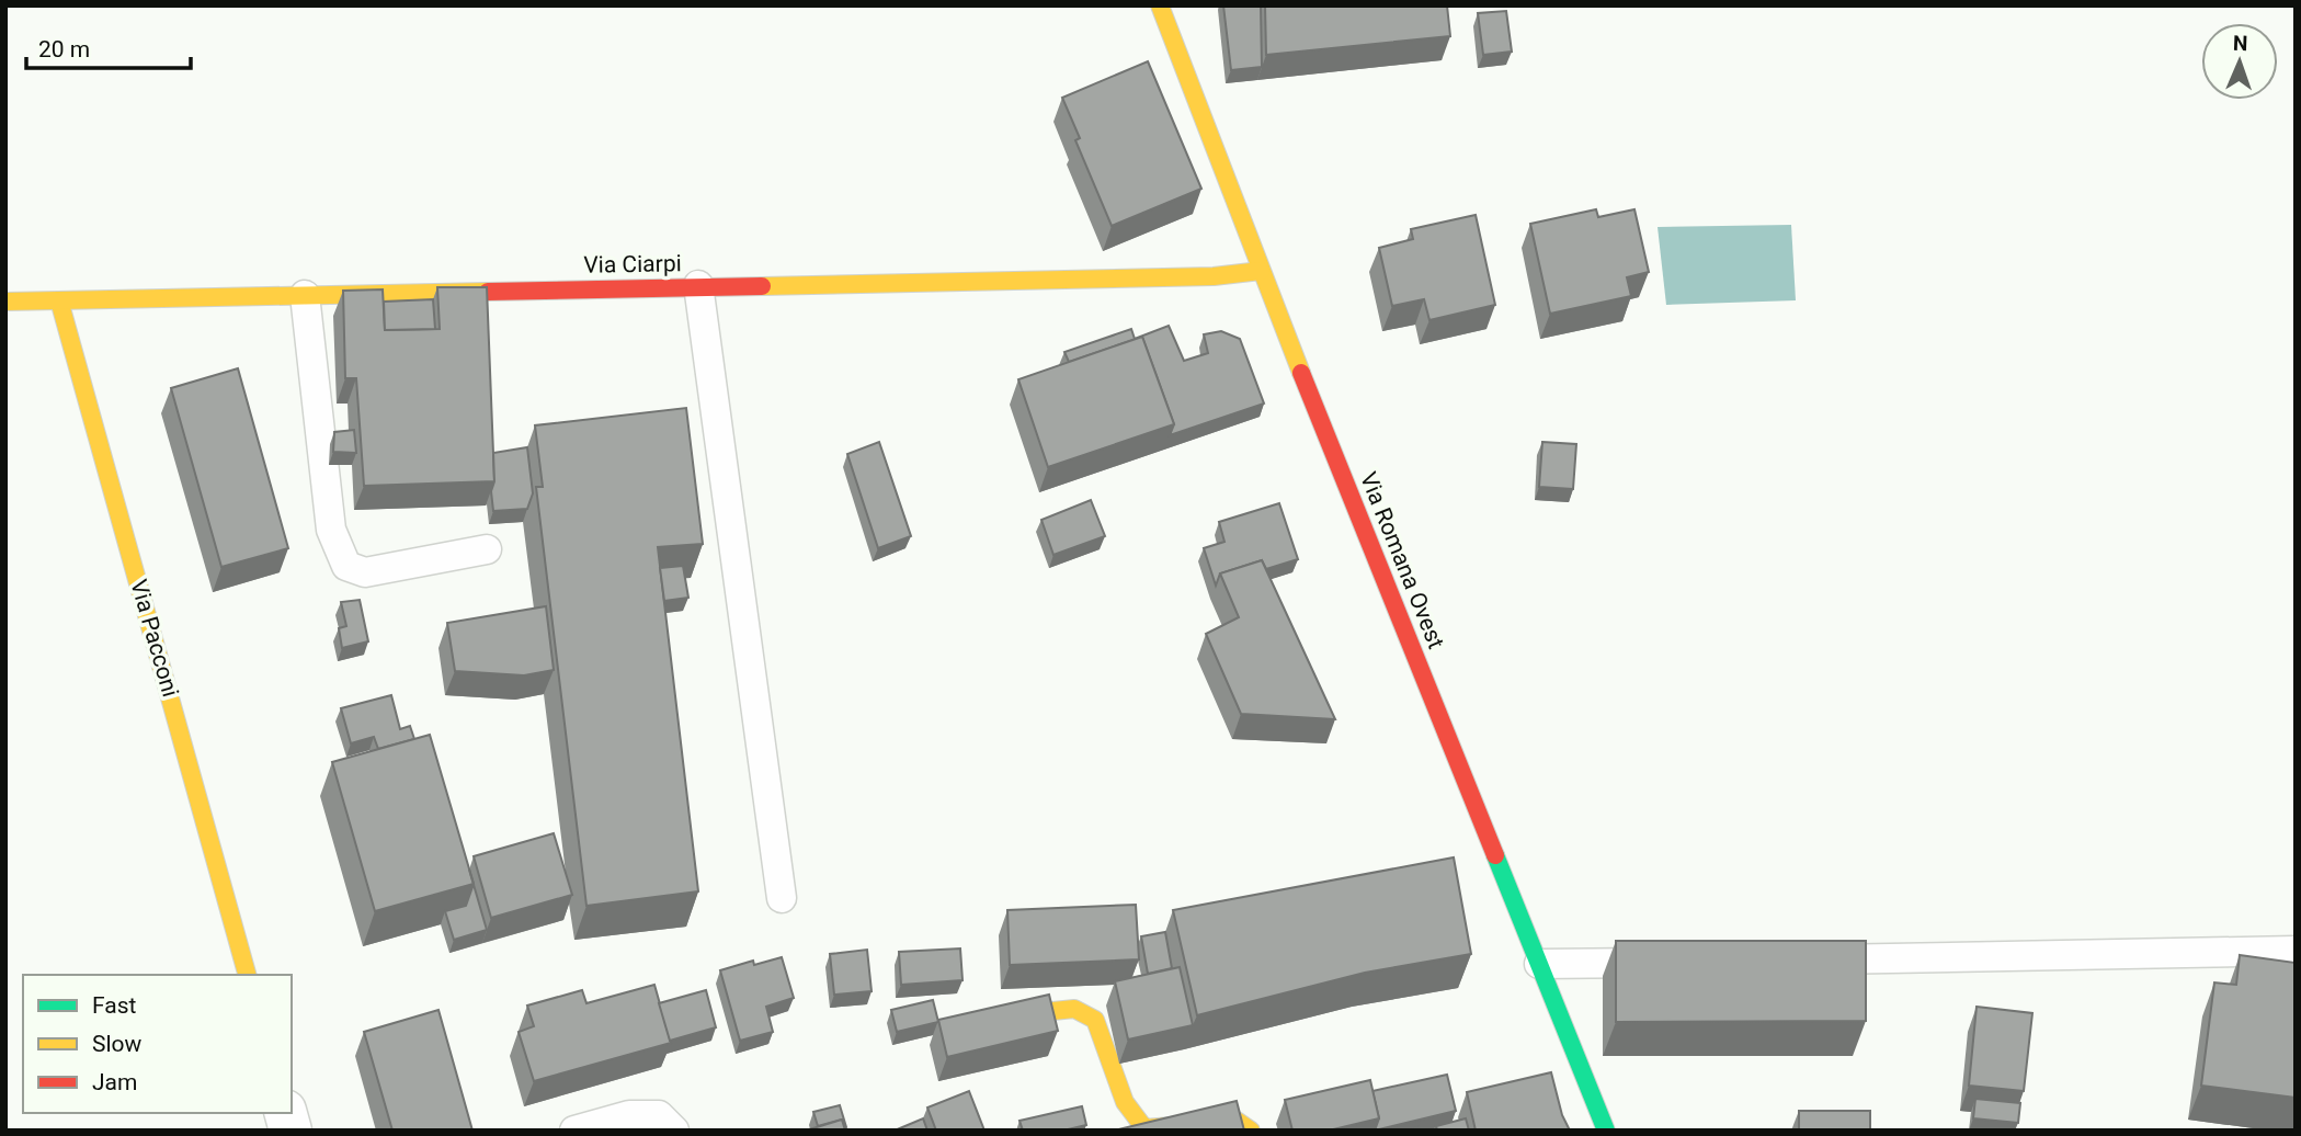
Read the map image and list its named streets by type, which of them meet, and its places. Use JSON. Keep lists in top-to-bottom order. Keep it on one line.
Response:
{"streets":{"street":["Via Ciarpi","Via Romana Ovest","Via Pacconi"]},"crossings":[["Via Ciarpi","Via Romana Ovest"],["Via Ciarpi","Via Pacconi"]],"legend":["Fast","Slow","Jam"],"scale_bar":"20 m","north":"top"}
